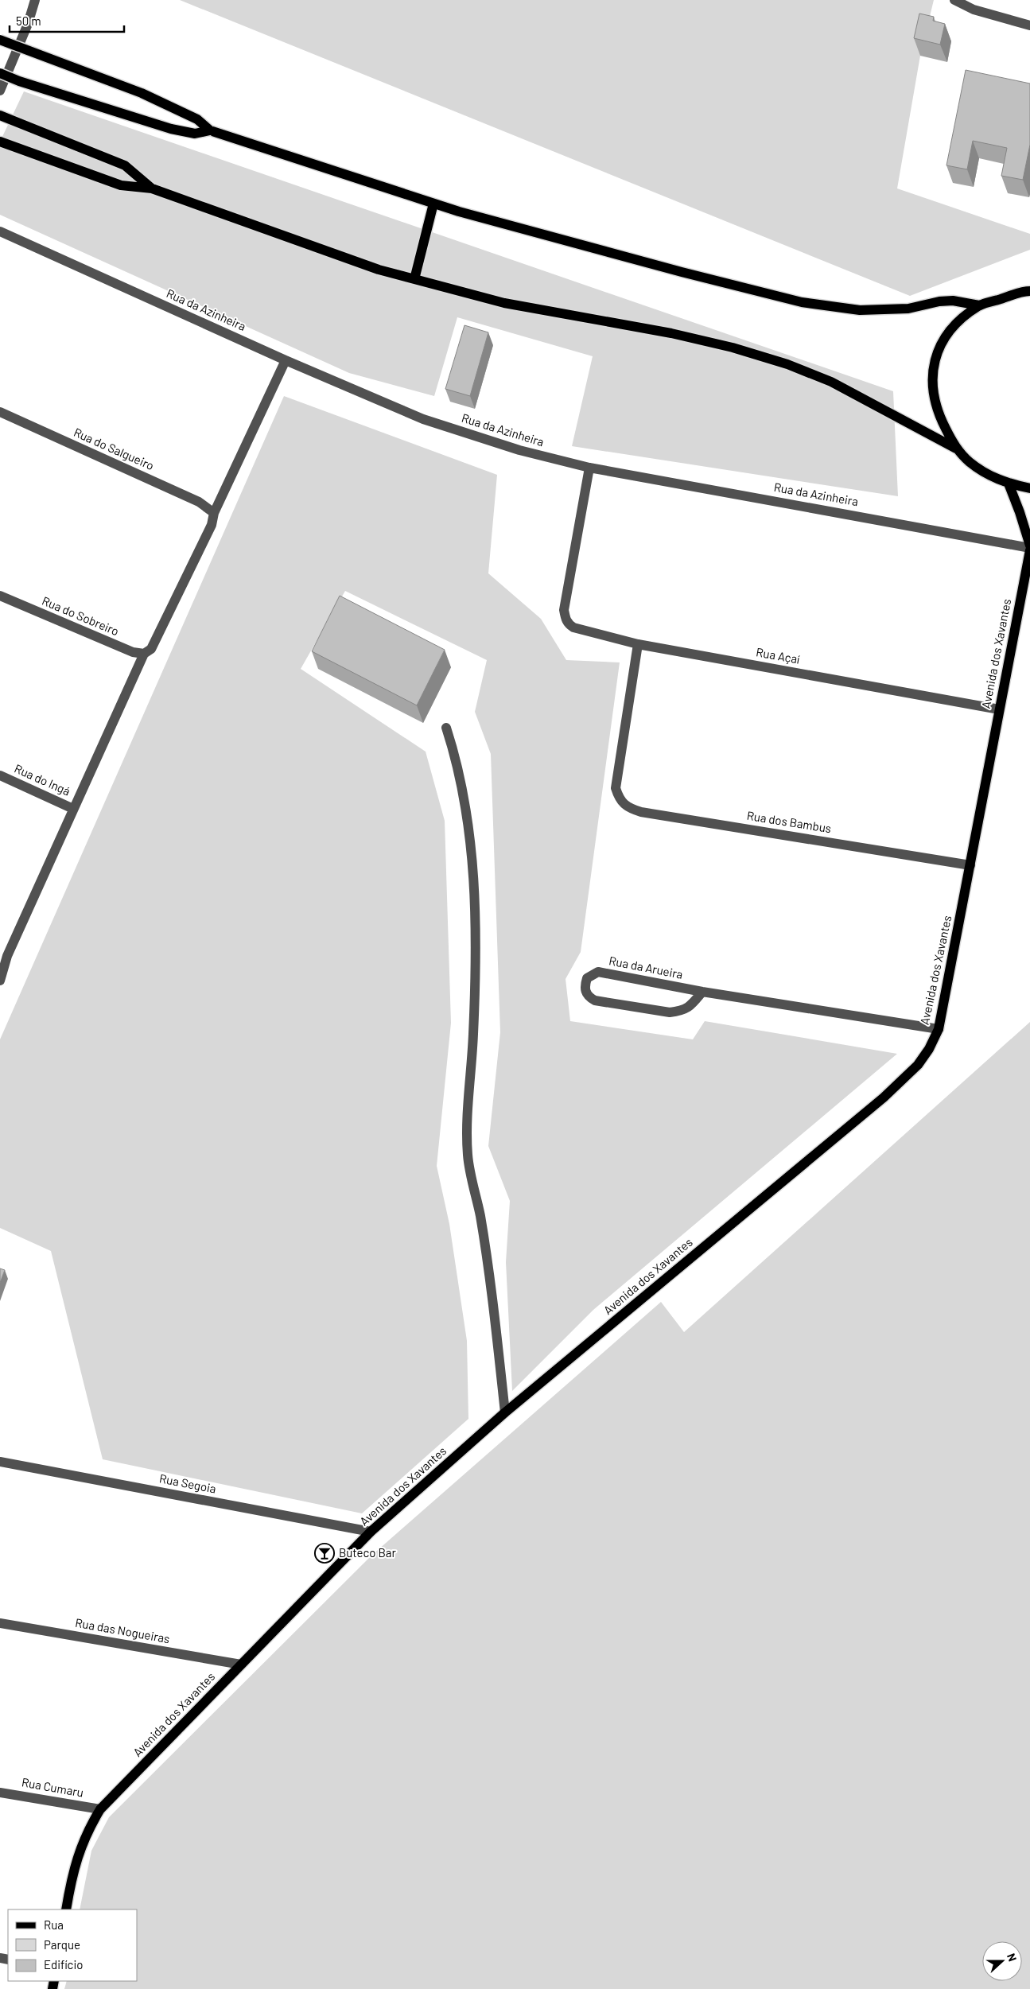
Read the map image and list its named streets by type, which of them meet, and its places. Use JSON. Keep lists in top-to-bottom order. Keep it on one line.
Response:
{"streets":{"main road":["Avenida dos Xavantes"],"street":["Rua da Azinheira","Rua do Salgueiro","Rua do Sobreiro","Rua Açaí","Rua do Ingá","Rua dos Bambus","Rua da Arueira","Rua Segoia","Rua das Nogueiras","Rua Cumaru"]},"crossings":[["Rua da Azinheira","Avenida dos Xavantes"],["Rua da Azinheira","Rua Açaí"],["Avenida dos Xavantes","Rua Açaí"],["Avenida dos Xavantes","Rua dos Bambus"],["Avenida dos Xavantes","Rua da Arueira"],["Avenida dos Xavantes","Rua Segoia"],["Avenida dos Xavantes","Rua das Nogueiras"],["Avenida dos Xavantes","Rua Cumaru"],["Rua Açaí","Rua dos Bambus"]],"places":{"bar":["Buteco Bar"]},"legend":["Rua","Parque","Edifício"],"scale_bar":"50 m","north":"right"}
